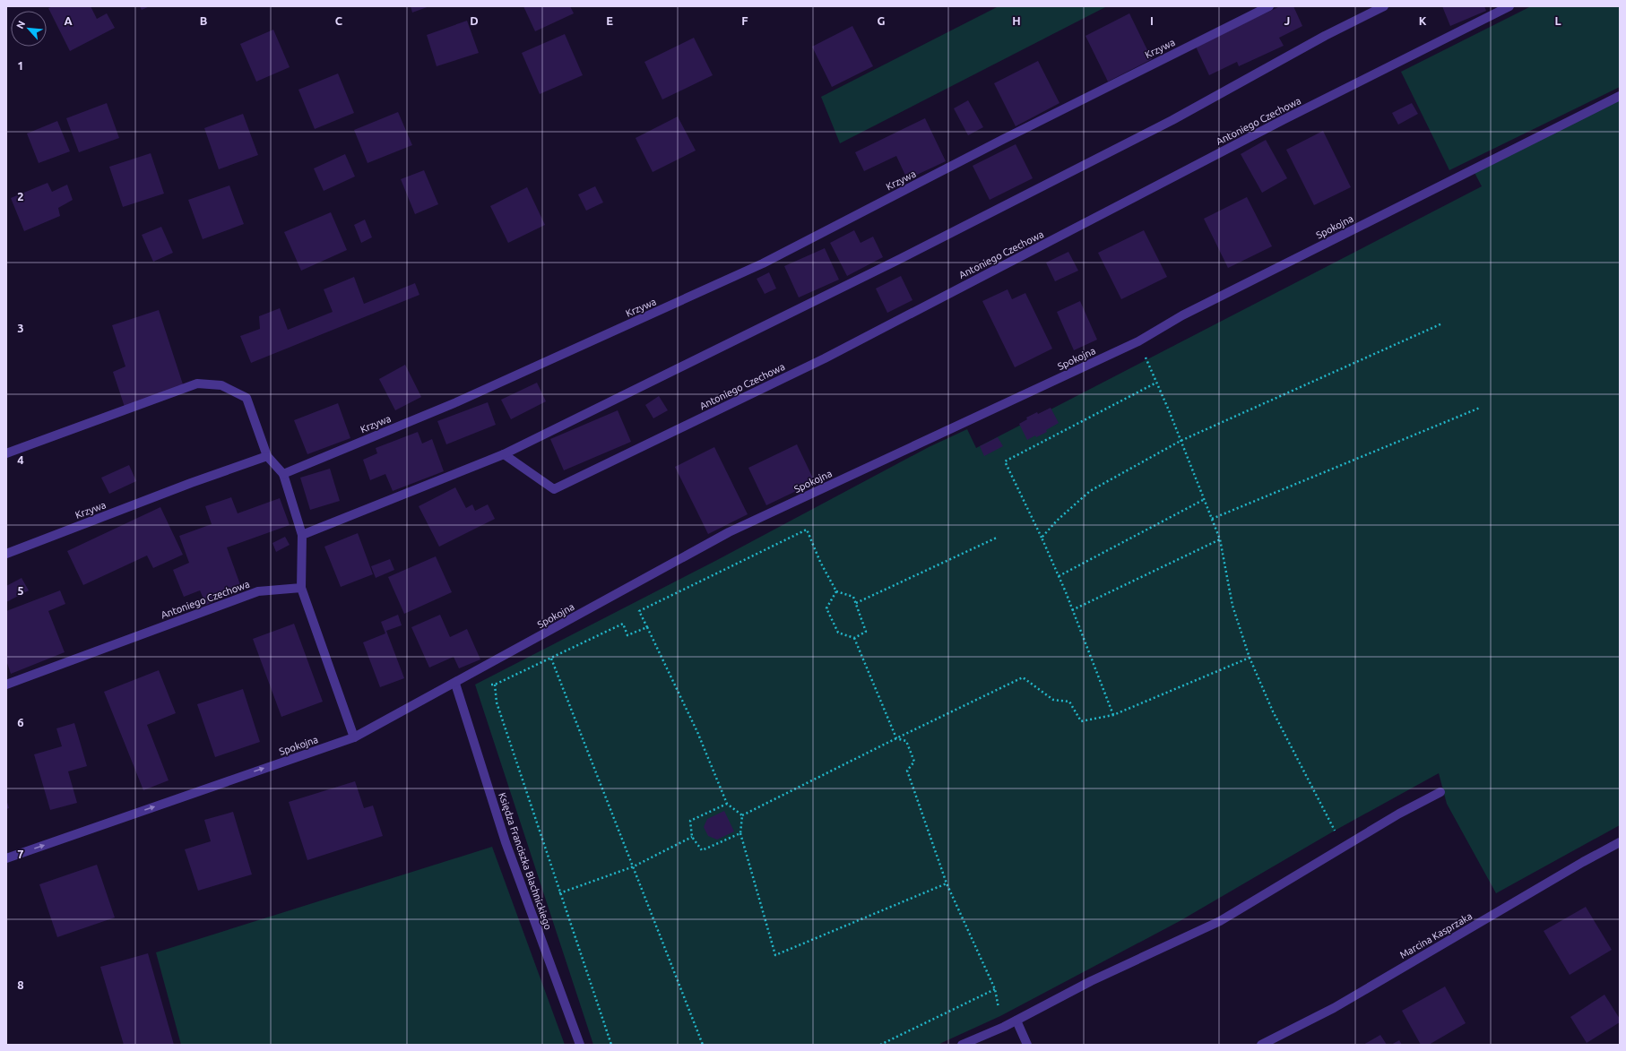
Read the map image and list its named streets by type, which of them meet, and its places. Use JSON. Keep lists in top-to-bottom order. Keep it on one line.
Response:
{"streets":{"street":["Krzywa","Antoniego Czechowa","Spokojna","Księdza Franciszka Blachnickiego","Marcina Kasprzaka"]},"crossings":[["Spokojna","Księdza Franciszka Blachnickiego"]],"north":"top left","grid":{"columns":["A","B","C","D","E","F","G","H","I","J","K","L"],"rows":["1","2","3","4","5","6","7","8"]}}
